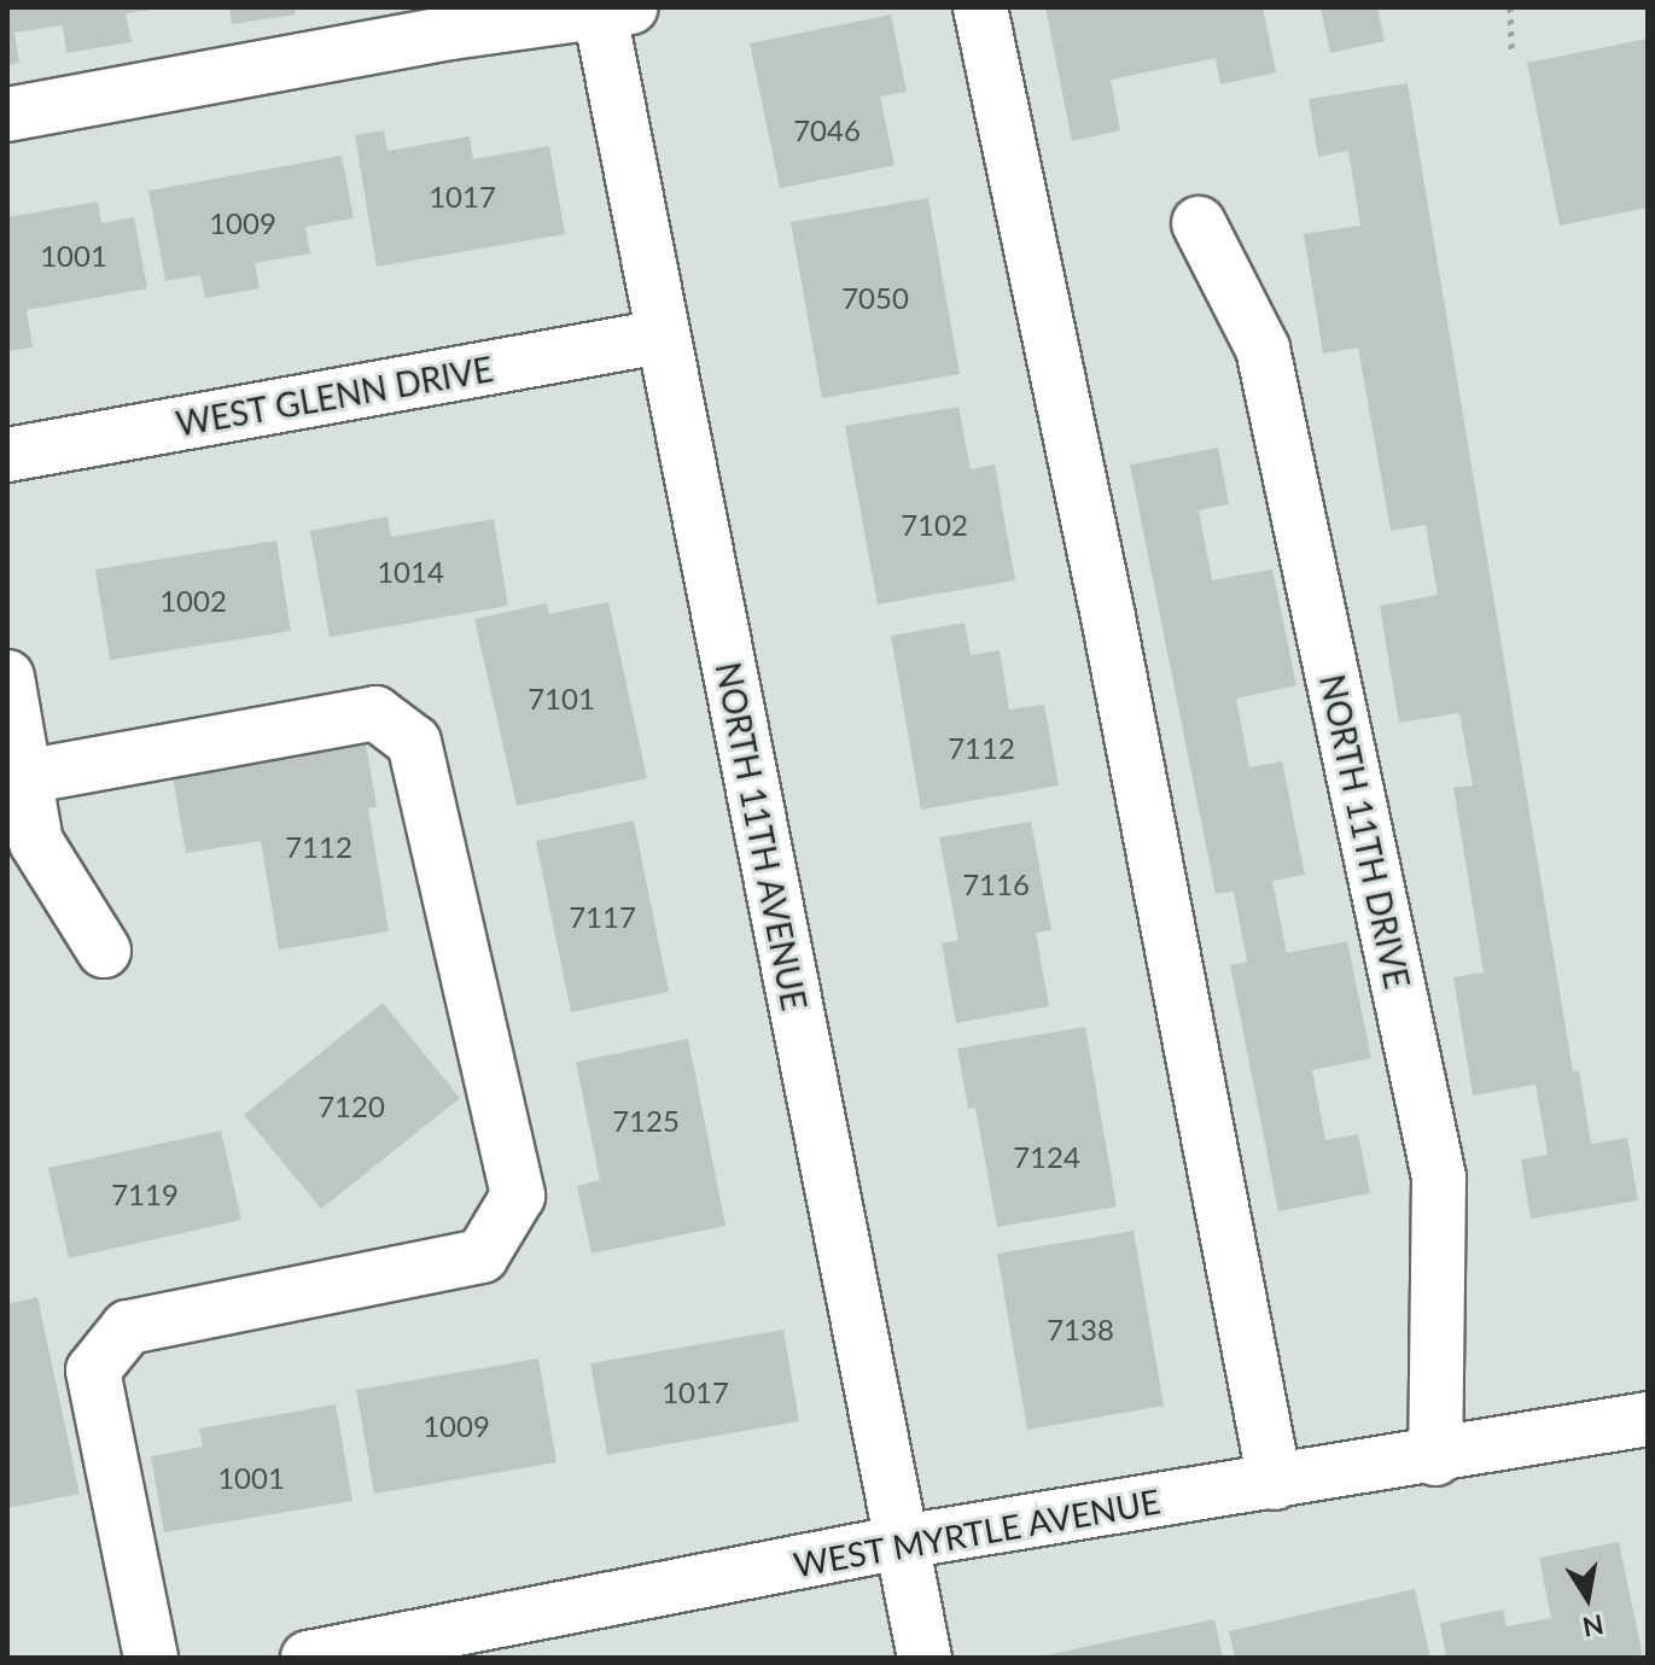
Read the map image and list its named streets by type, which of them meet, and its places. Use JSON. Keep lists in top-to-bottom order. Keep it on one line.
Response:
{"streets":{"street":["WEST GLENN DRIVE","NORTH 11TH DRIVE","NORTH 11TH AVENUE","WEST MYRTLE AVENUE"]},"crossings":[["WEST GLENN DRIVE","NORTH 11TH AVENUE"],["NORTH 11TH DRIVE","WEST MYRTLE AVENUE"],["NORTH 11TH AVENUE","WEST MYRTLE AVENUE"]],"house_numbers":["7046","1017","1009","1001","7050","7102","1014","1002","7101","7112","7112","7116","7117","7120","7125","7124","7119","7138","1017","1009","1001"],"north":"bottom"}
